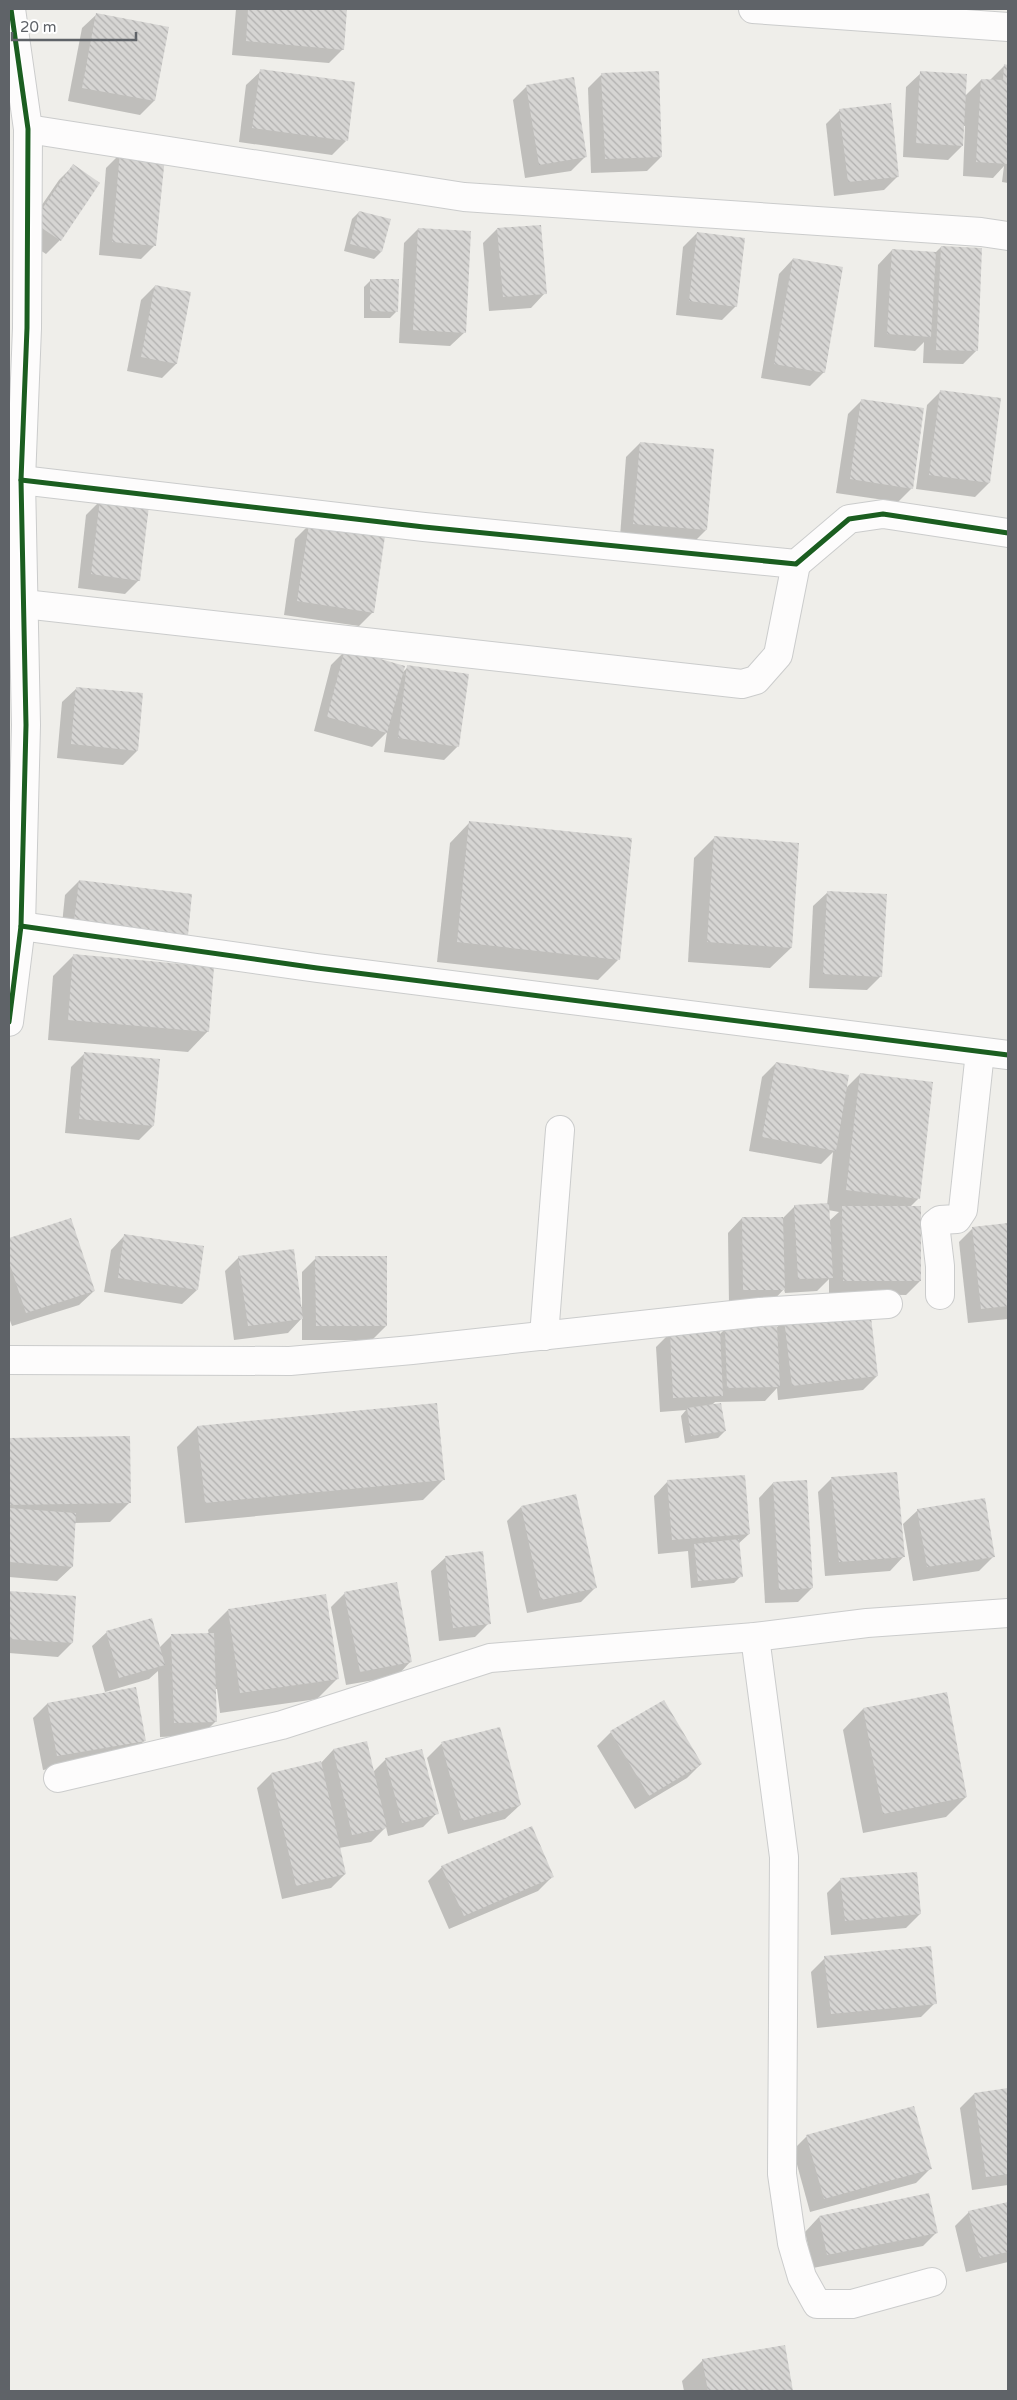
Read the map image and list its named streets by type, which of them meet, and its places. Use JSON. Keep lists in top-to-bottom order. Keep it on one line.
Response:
{"scale_bar":"20 m"}
